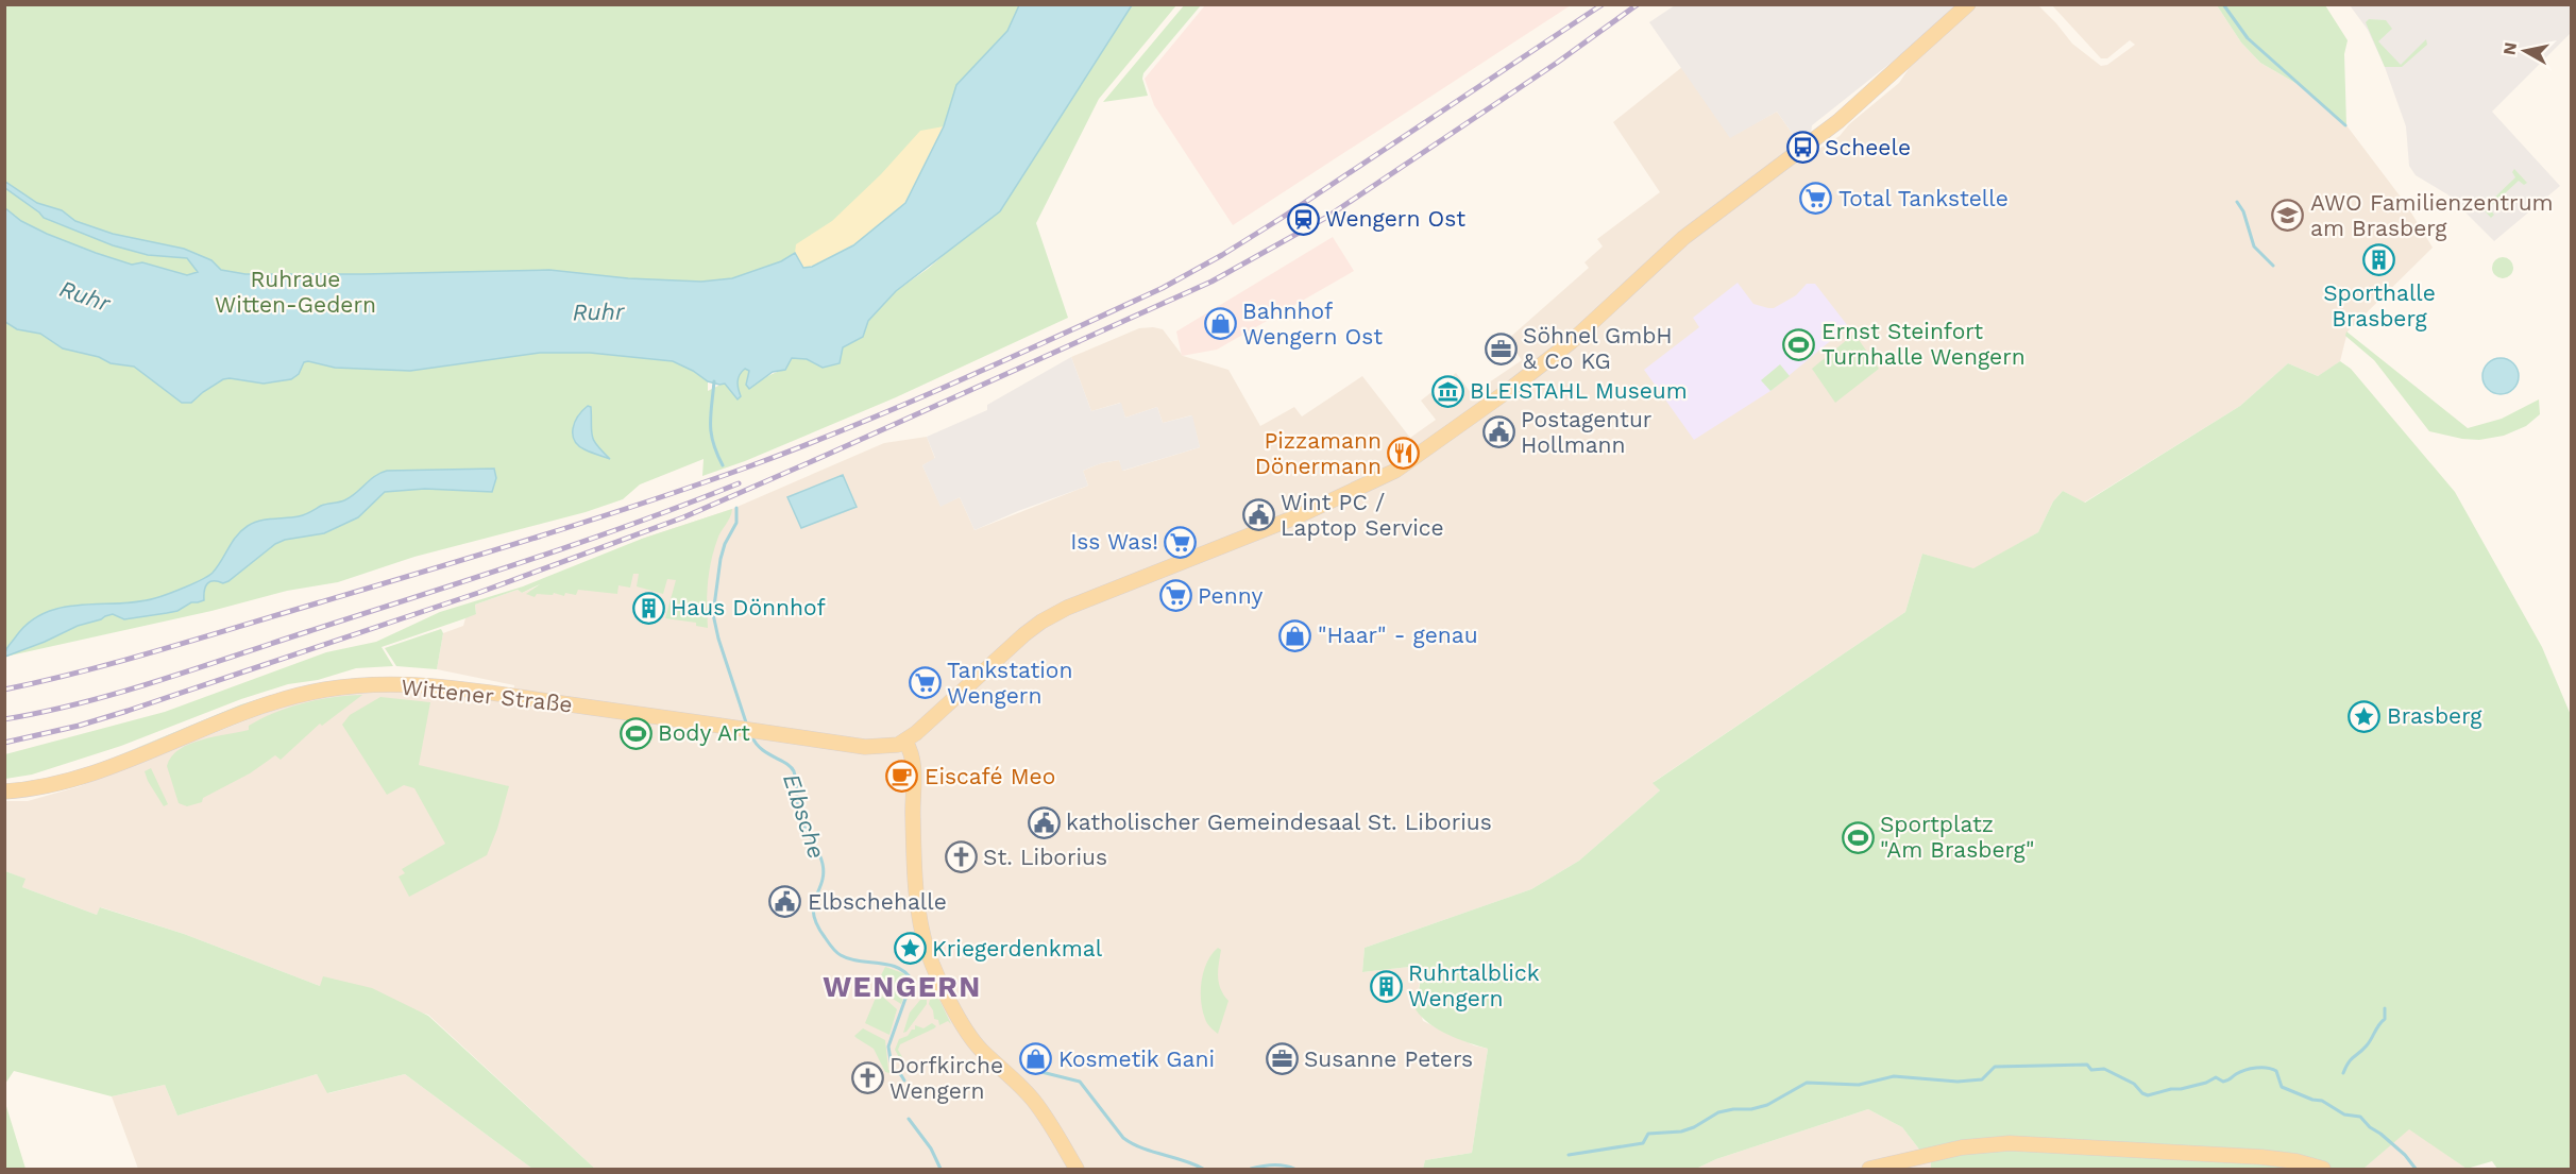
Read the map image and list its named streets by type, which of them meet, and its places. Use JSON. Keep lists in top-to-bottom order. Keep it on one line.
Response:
{"streets":{"main road":["Wittener Straße"]},"districts":["WENGERN"],"water":["Ruhr","Elbsche"],"parks":["Ruhraue Witten-Gedern"],"places":{"bus stop":["Scheele"],"supermarket":["Total Tankstelle","Iss Was!","Penny","Tankstation Wengern"],"school or university":["AWO Familienzentrum am Brasberg"],"station":["Wengern Ost"],"building":["Sporthalle Brasberg","Haus Dönnhof","Ruhrtalblick Wengern"],"shop":["Bahnhof Wengern Ost","\"Haar\" - genau","Kosmetik Gani"],"sports":["Ernst Steinfort Turnhalle Wengern","Body Art","Sportplatz \"Am Brasberg\""],"office":["Söhnel GmbH & Co KG","Susanne Peters"],"museum":["BLEISTAHL Museum"],"public building":["Postagentur Hollmann","Wint PC / Laptop Service","katholischer Gemeindesaal St. Liborius","Elbschehalle"],"restaurant":["Pizzamann Dönermann"],"place":["Brasberg","Kriegerdenkmal"],"cafe":["Eiscafé Meo"],"church":["St. Liborius","Dorfkirche Wengern"]},"north":"left"}
